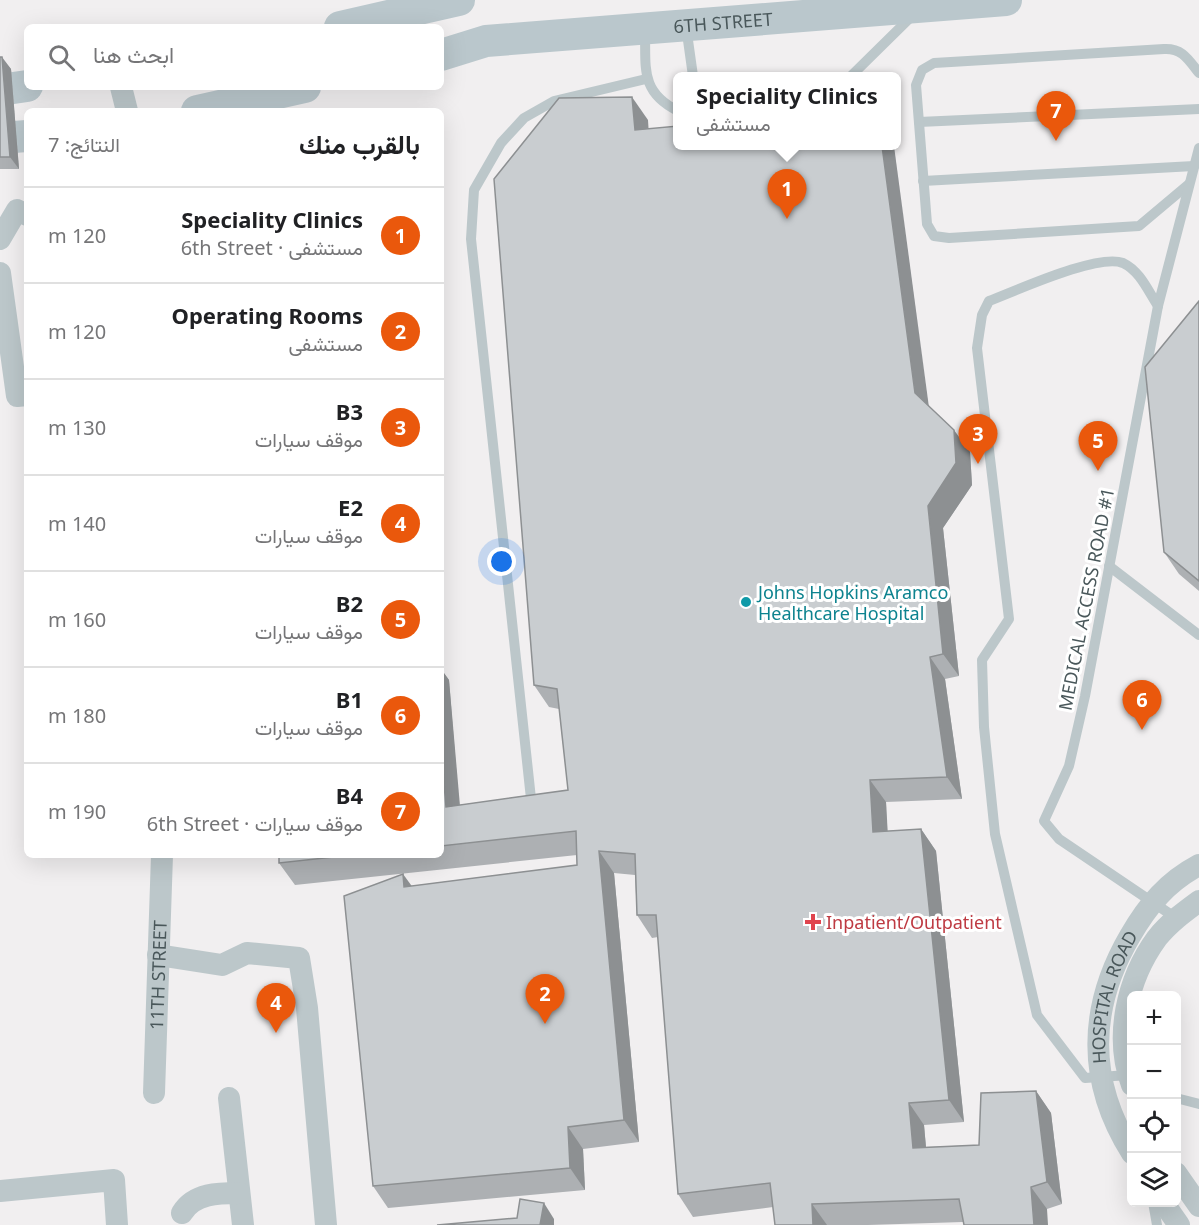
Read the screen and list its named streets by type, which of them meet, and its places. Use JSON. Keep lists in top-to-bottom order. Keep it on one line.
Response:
{"streets":{"main road":["6TH STREET"],"street":["11TH STREET","HOSPITAL ROAD"],"lane":["MEDICAL ACCESS ROAD #1"]},"crossings":[["MEDICAL ACCESS ROAD #1","HOSPITAL ROAD"]],"places":{"other":["Johns Hopkins Aramco Healthcare Hospital"],"health":["Inpatient/Outpatient"]},"page":{"search":"ابحث هنا","popup":["Speciality Clinics","مستشفى"],"pins":["7","1","3","5","6","2","4"],"heading":["بالقرب منك","النتائج: 7"],"list":[{"mark":"1","name":"Speciality Clinics","note":"مستشفى · 6th Street","value":"120 m"},{"mark":"2","name":"Operating Rooms","note":"مستشفى","value":"120 m"},{"mark":"3","name":"B3","note":"موقف سيارات","value":"130 m"},{"mark":"4","name":"E2","note":"موقف سيارات","value":"140 m"},{"mark":"5","name":"B2","note":"موقف سيارات","value":"160 m"},{"mark":"6","name":"B1","note":"موقف سيارات","value":"180 m"},{"mark":"7","name":"B4","note":"موقف سيارات · 6th Street","value":"190 m"}],"map_buttons":["+","−"]}}
